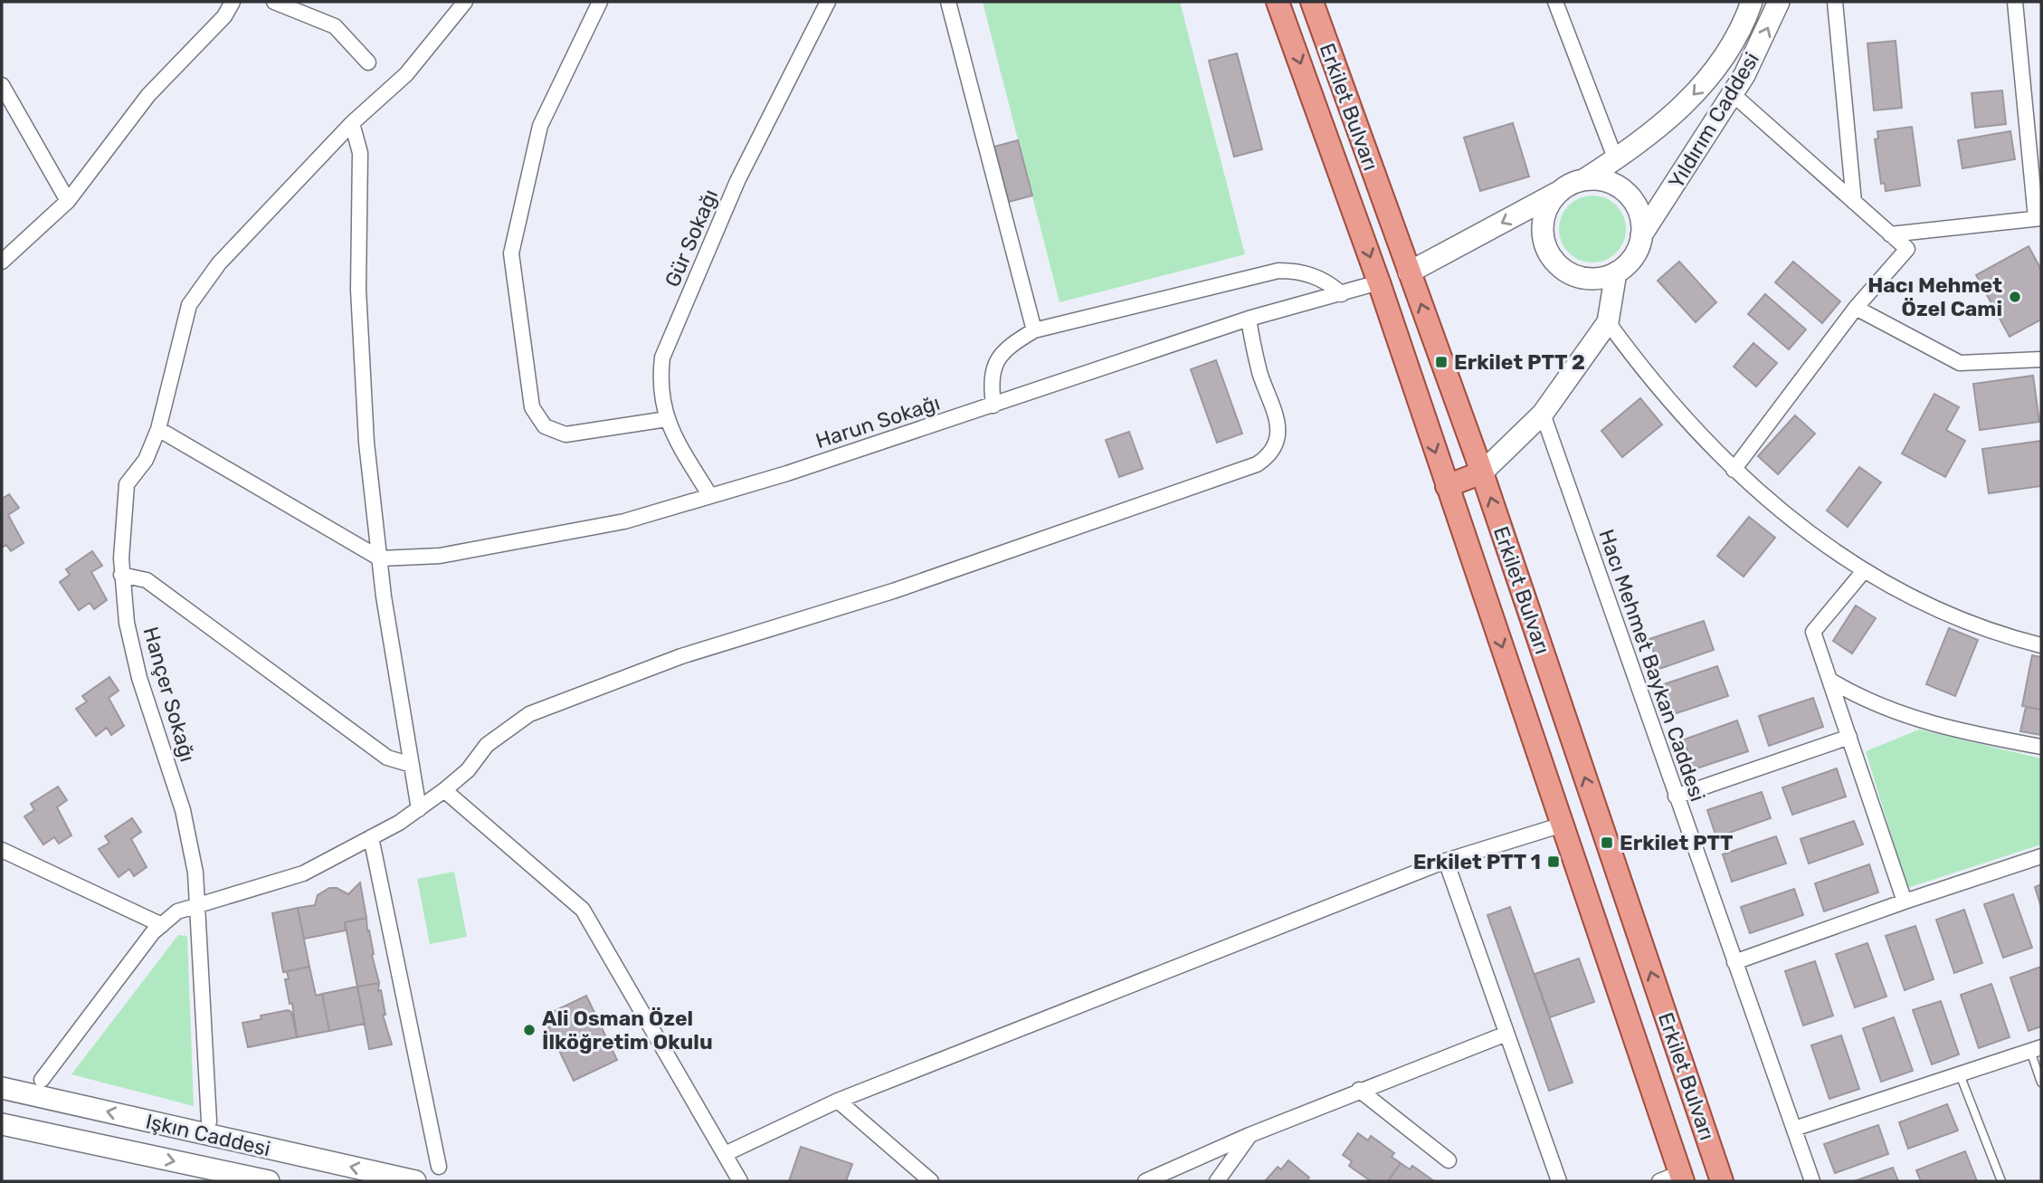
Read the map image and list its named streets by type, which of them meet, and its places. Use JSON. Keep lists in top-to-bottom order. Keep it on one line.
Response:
{"streets":{"main road":["Erkilet Bulvarı"],"street":["Yıldırım Caddesi","Gür Sokağı","Harun Sokağı","Hacı Mehmet Baykan Caddesi","Hançer Sokağı","Işkın Caddesi"]},"crossings":[["Erkilet Bulvarı","Harun Sokağı"],["Gür Sokağı","Harun Sokağı"]],"places":{"other":["Hacı Mehmet Özel Cami","Ali Osman Özel İlköğretim Okulu"],"transit":["Erkilet PTT 2","Erkilet PTT","Erkilet PTT 1"]}}
